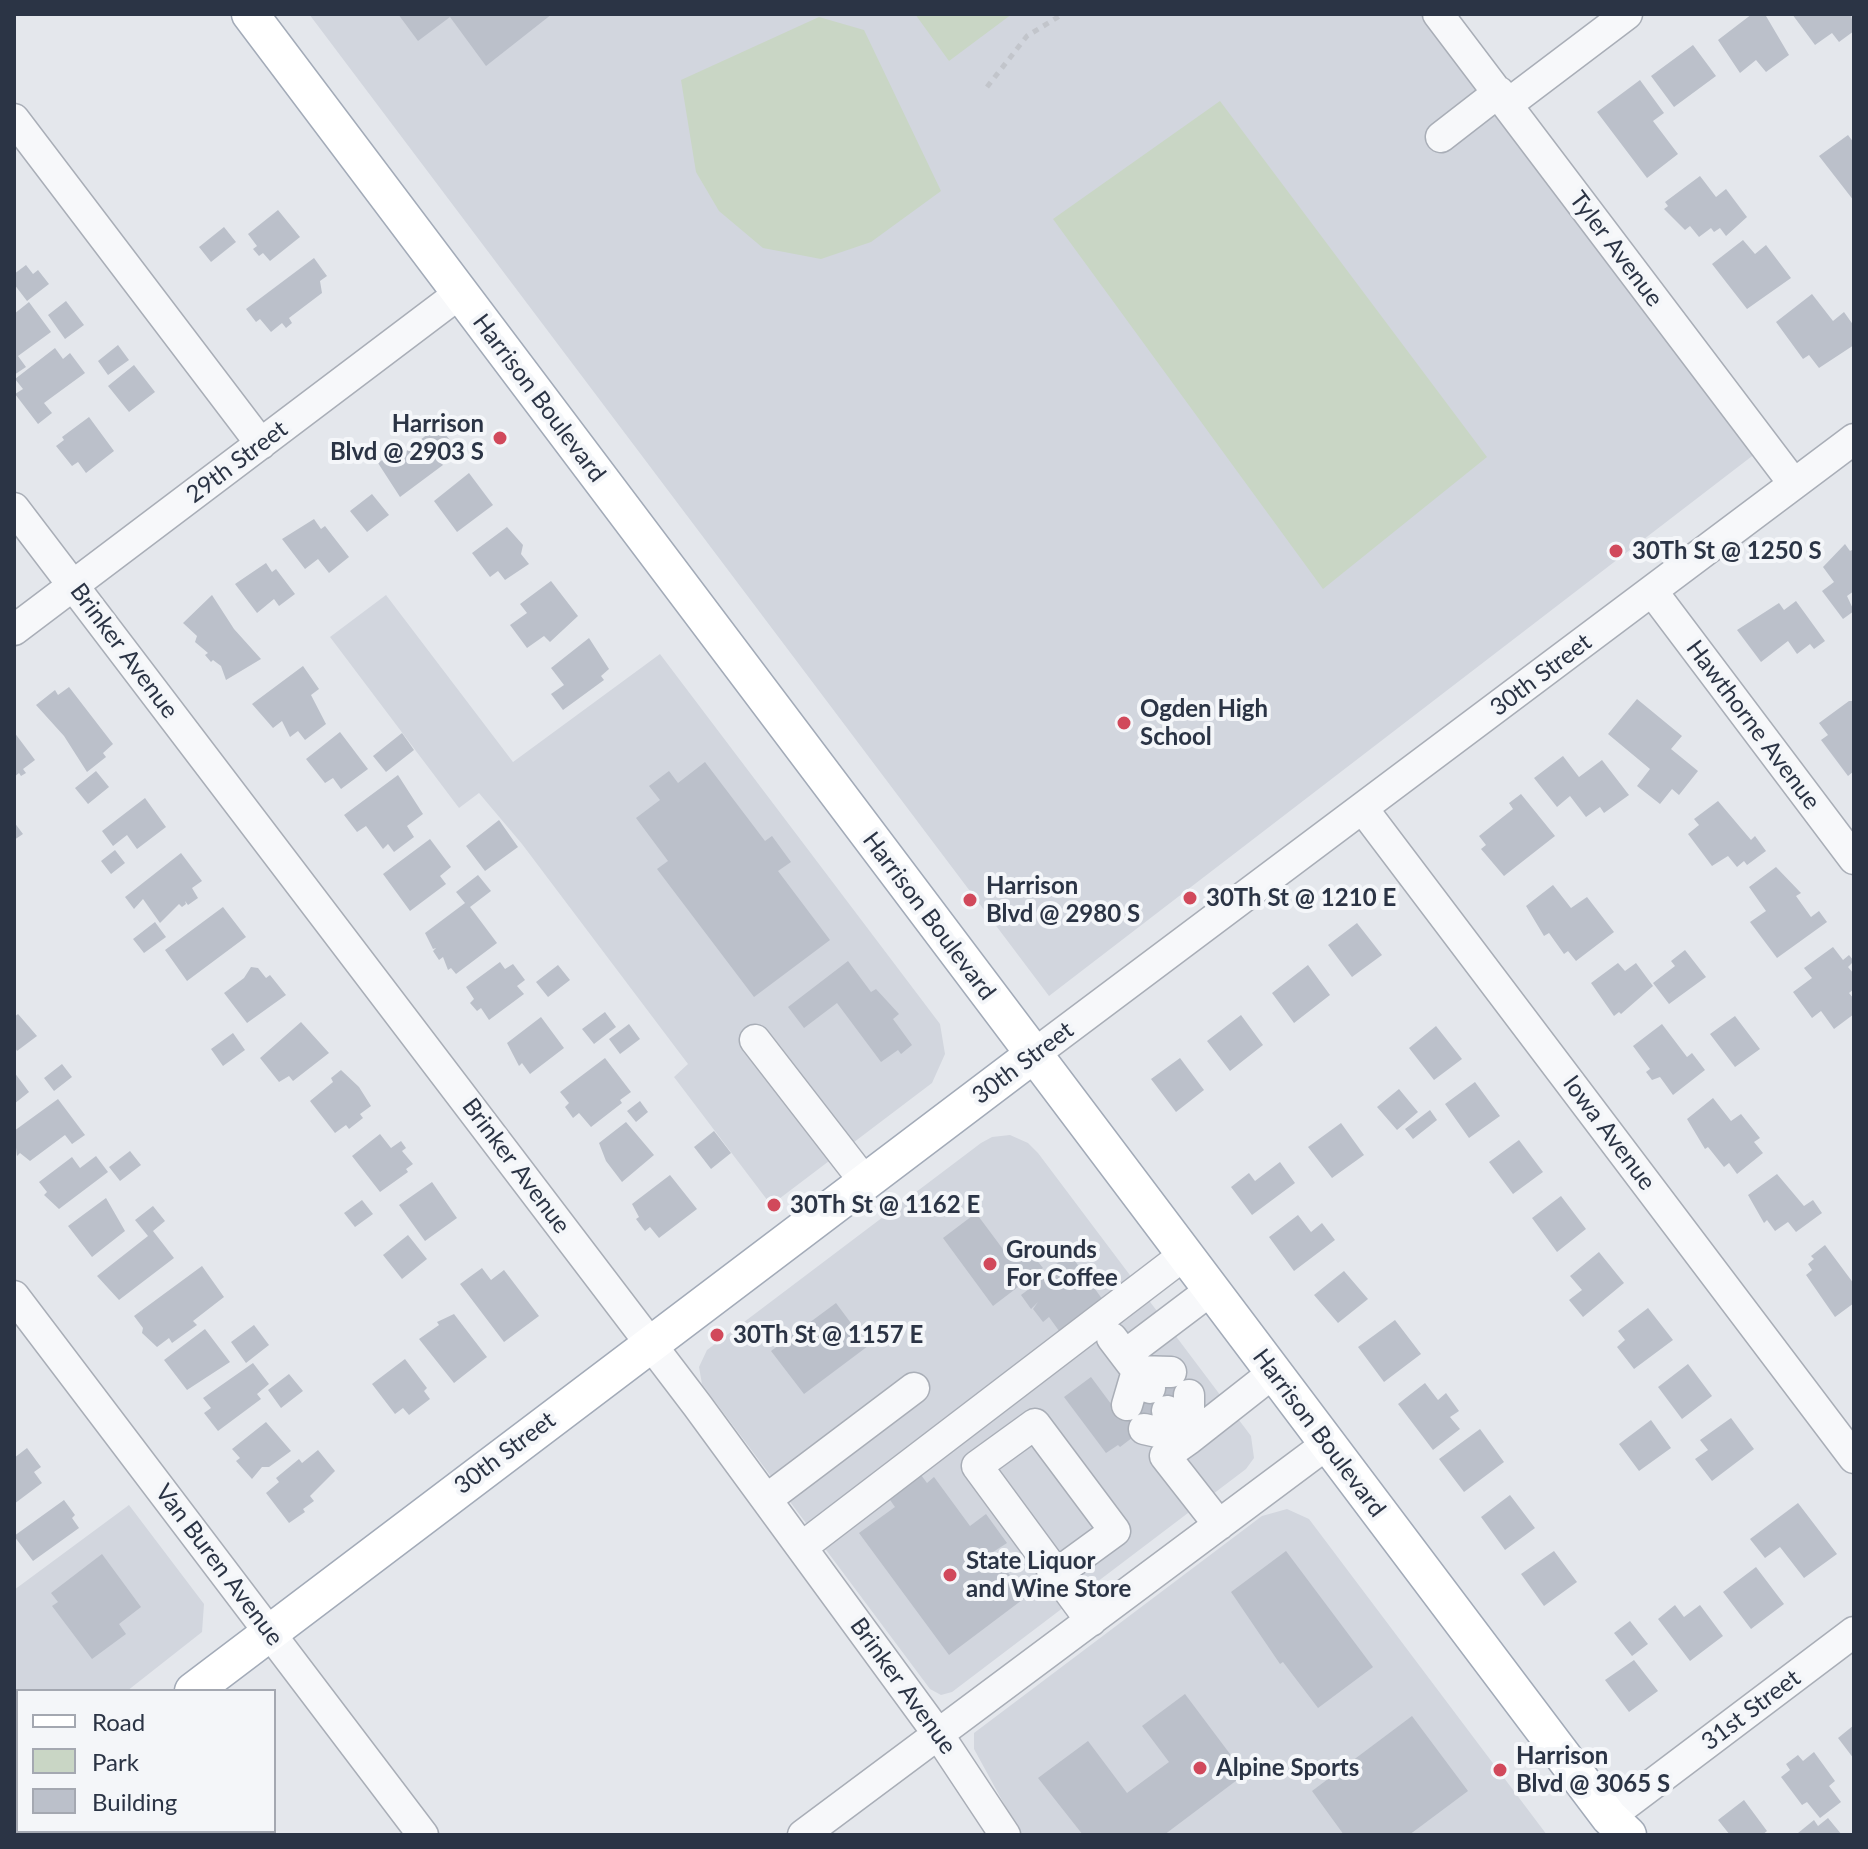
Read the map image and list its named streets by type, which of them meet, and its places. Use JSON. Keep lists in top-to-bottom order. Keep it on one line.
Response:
{"streets":{"main road":["Harrison Boulevard","30th Street"],"street":["Tyler Avenue","29th Street","Brinker Avenue","Hawthorne Avenue","Iowa Avenue","Van Buren Avenue","31st Street"]},"crossings":[["Tyler Avenue","30th Street"],["Harrison Boulevard","29th Street"],["Harrison Boulevard","30th Street"],["Harrison Boulevard","31st Street"],["29th Street","Brinker Avenue"],["Brinker Avenue","30th Street"],["30th Street","Hawthorne Avenue"],["30th Street","Iowa Avenue"],["30th Street","Van Buren Avenue"]],"places":["Harrison Blvd @ 2903 S","30Th St @ 1250 S","Ogden High School","30Th St @ 1210 E","Harrison Blvd @ 2980 S","30Th St @ 1162 E","Grounds For Coffee","30Th St @ 1157 E","State Liquor and Wine Store","Alpine Sports","Harrison Blvd @ 3065 S"],"legend":["Road","Park","Building"]}
